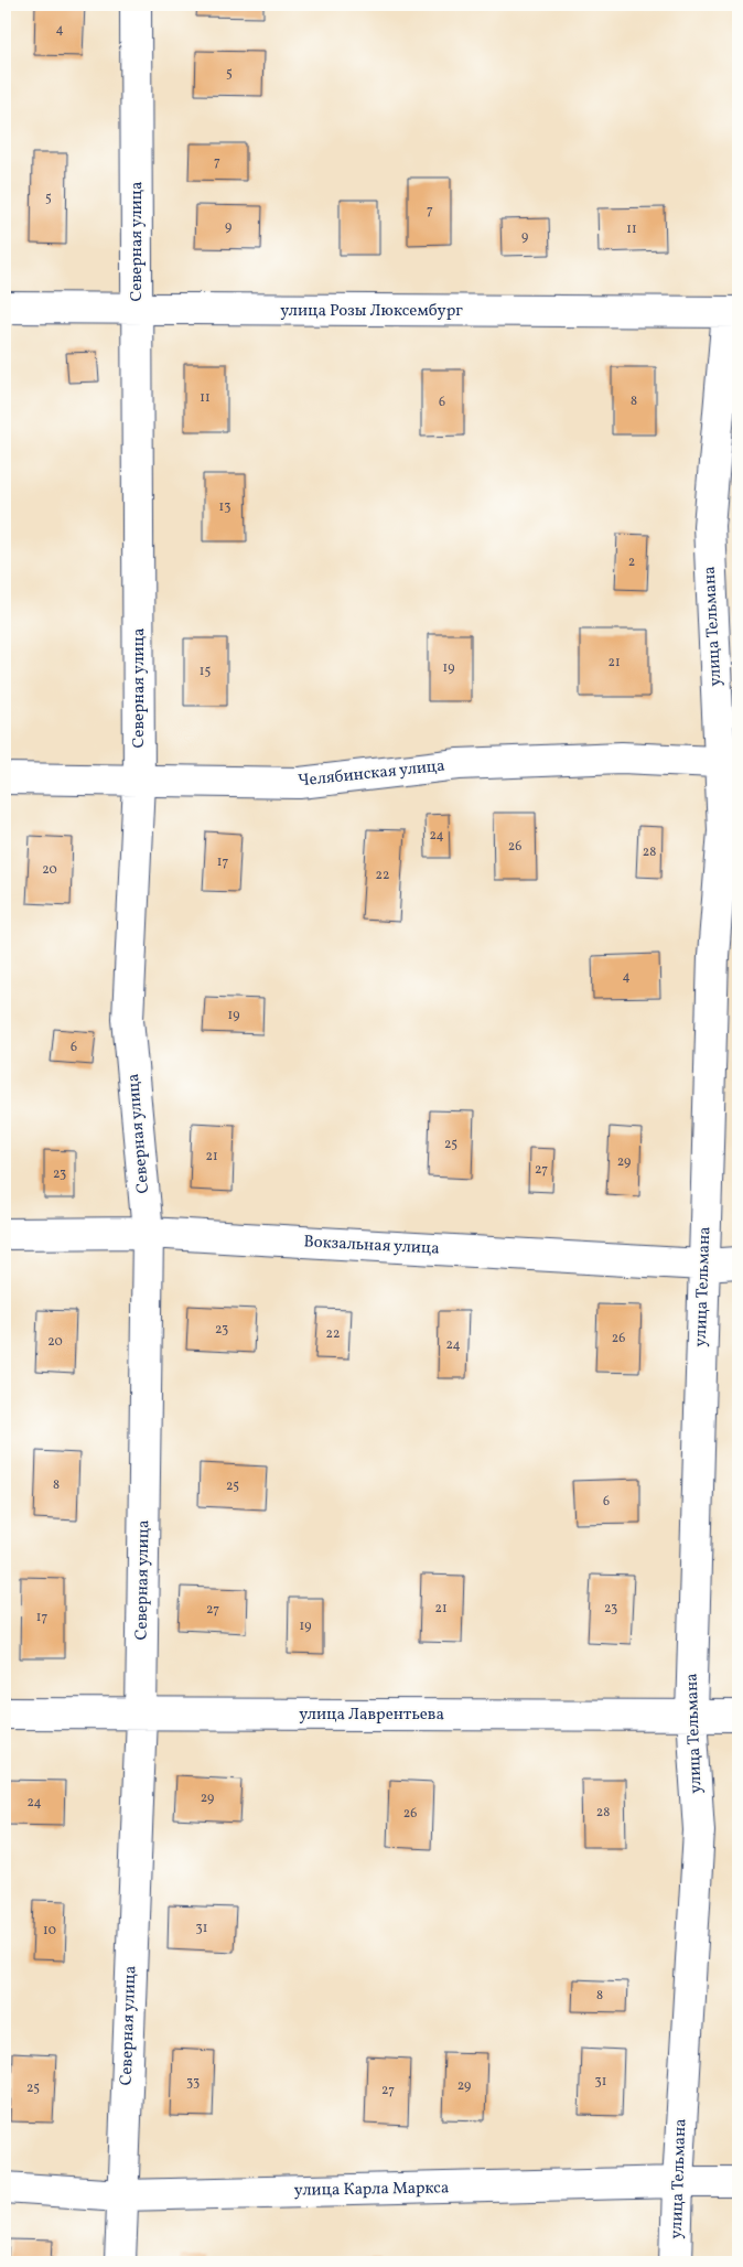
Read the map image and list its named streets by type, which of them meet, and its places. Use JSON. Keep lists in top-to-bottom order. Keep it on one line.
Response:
{"streets":{"street":["Северная улица","улица Розы Люксембург","улица Тельмана","Челябинская улица","Вокзальная улица","улица Лаврентьева","улица Карла Маркса"]},"crossings":[["Северная улица","улица Розы Люксембург"],["Северная улица","Челябинская улица"],["Северная улица","Вокзальная улица"],["Северная улица","улица Лаврентьева"],["Северная улица","улица Карла Маркса"],["улица Розы Люксембург","улица Тельмана"],["улица Тельмана","Челябинская улица"],["улица Тельмана","Вокзальная улица"],["улица Тельмана","улица Лаврентьева"],["улица Тельмана","улица Карла Маркса"]],"house_numbers":["4","5","7","5","7","9","11","9","11","8","6","13","2","21","19","15","24","26","28","17","20","22","4","19","6","25","21","29","27","23","23","22","26","20","24","8","25","6","21","23","27","17","19","29","24","28","26","31","10","8","31","33","29","25","27"]}
